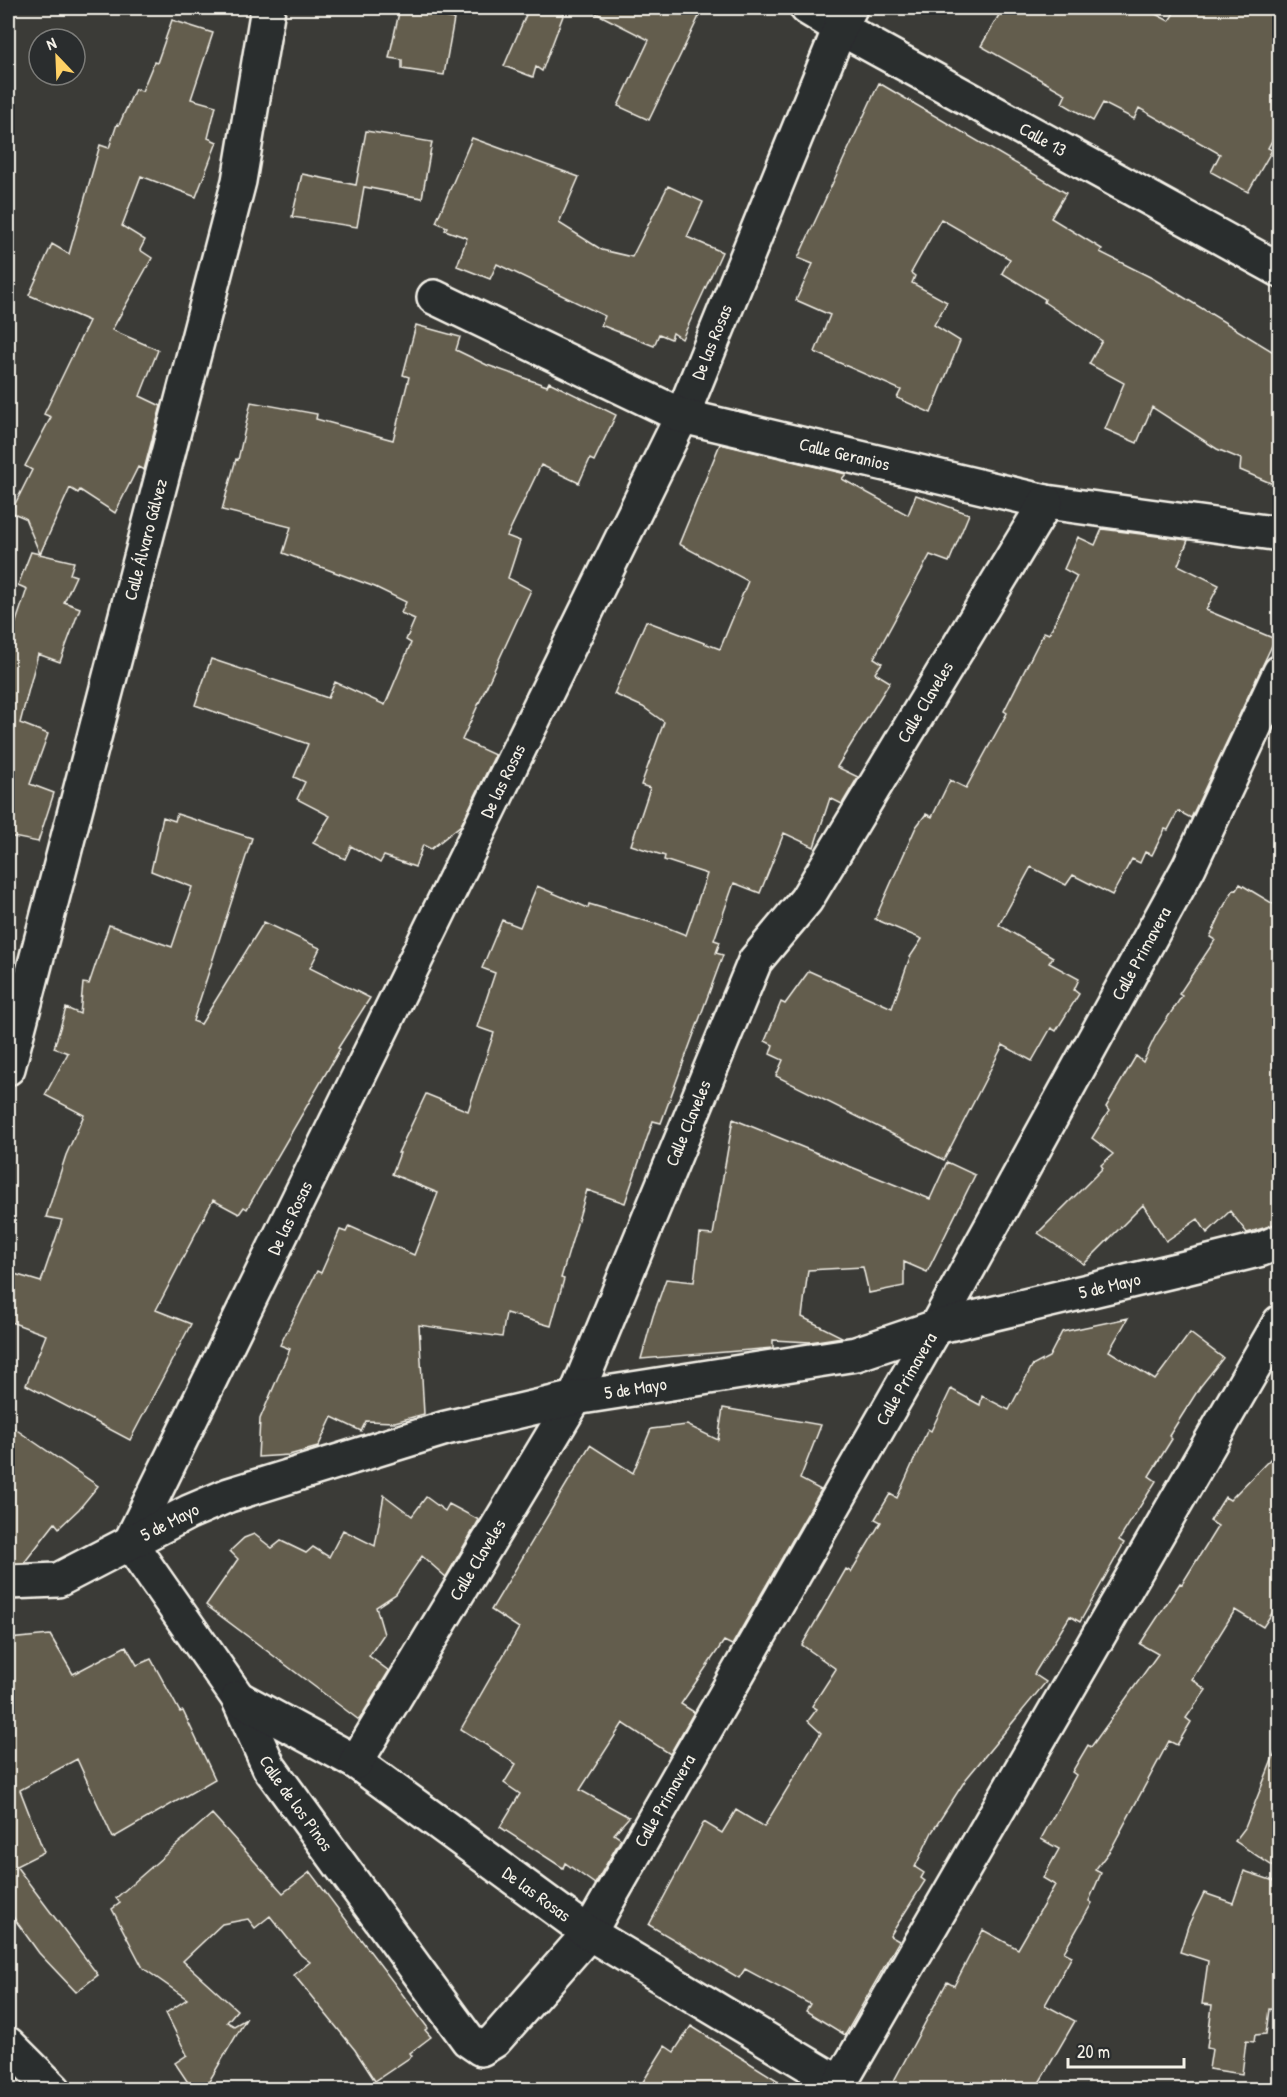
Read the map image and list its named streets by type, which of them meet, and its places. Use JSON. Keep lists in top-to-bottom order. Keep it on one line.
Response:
{"streets":{"street":["Calle 13","De las Rosas","Calle Geranios","Calle Álvaro Gálvez","Calle Claveles","Calle Primavera","5 de Mayo","Calle de los Pinos"]},"crossings":[["Calle 13","De las Rosas"],["De las Rosas","Calle Geranios"],["De las Rosas","Calle Claveles"],["De las Rosas","Calle Primavera"],["De las Rosas","5 de Mayo"],["De las Rosas","Calle de los Pinos"],["Calle Geranios","Calle Claveles"],["Calle Claveles","5 de Mayo"],["Calle Primavera","5 de Mayo"],["Calle Primavera","Calle de los Pinos"],["5 de Mayo","Calle de los Pinos"]],"scale_bar":"20 m","north":"top left"}
